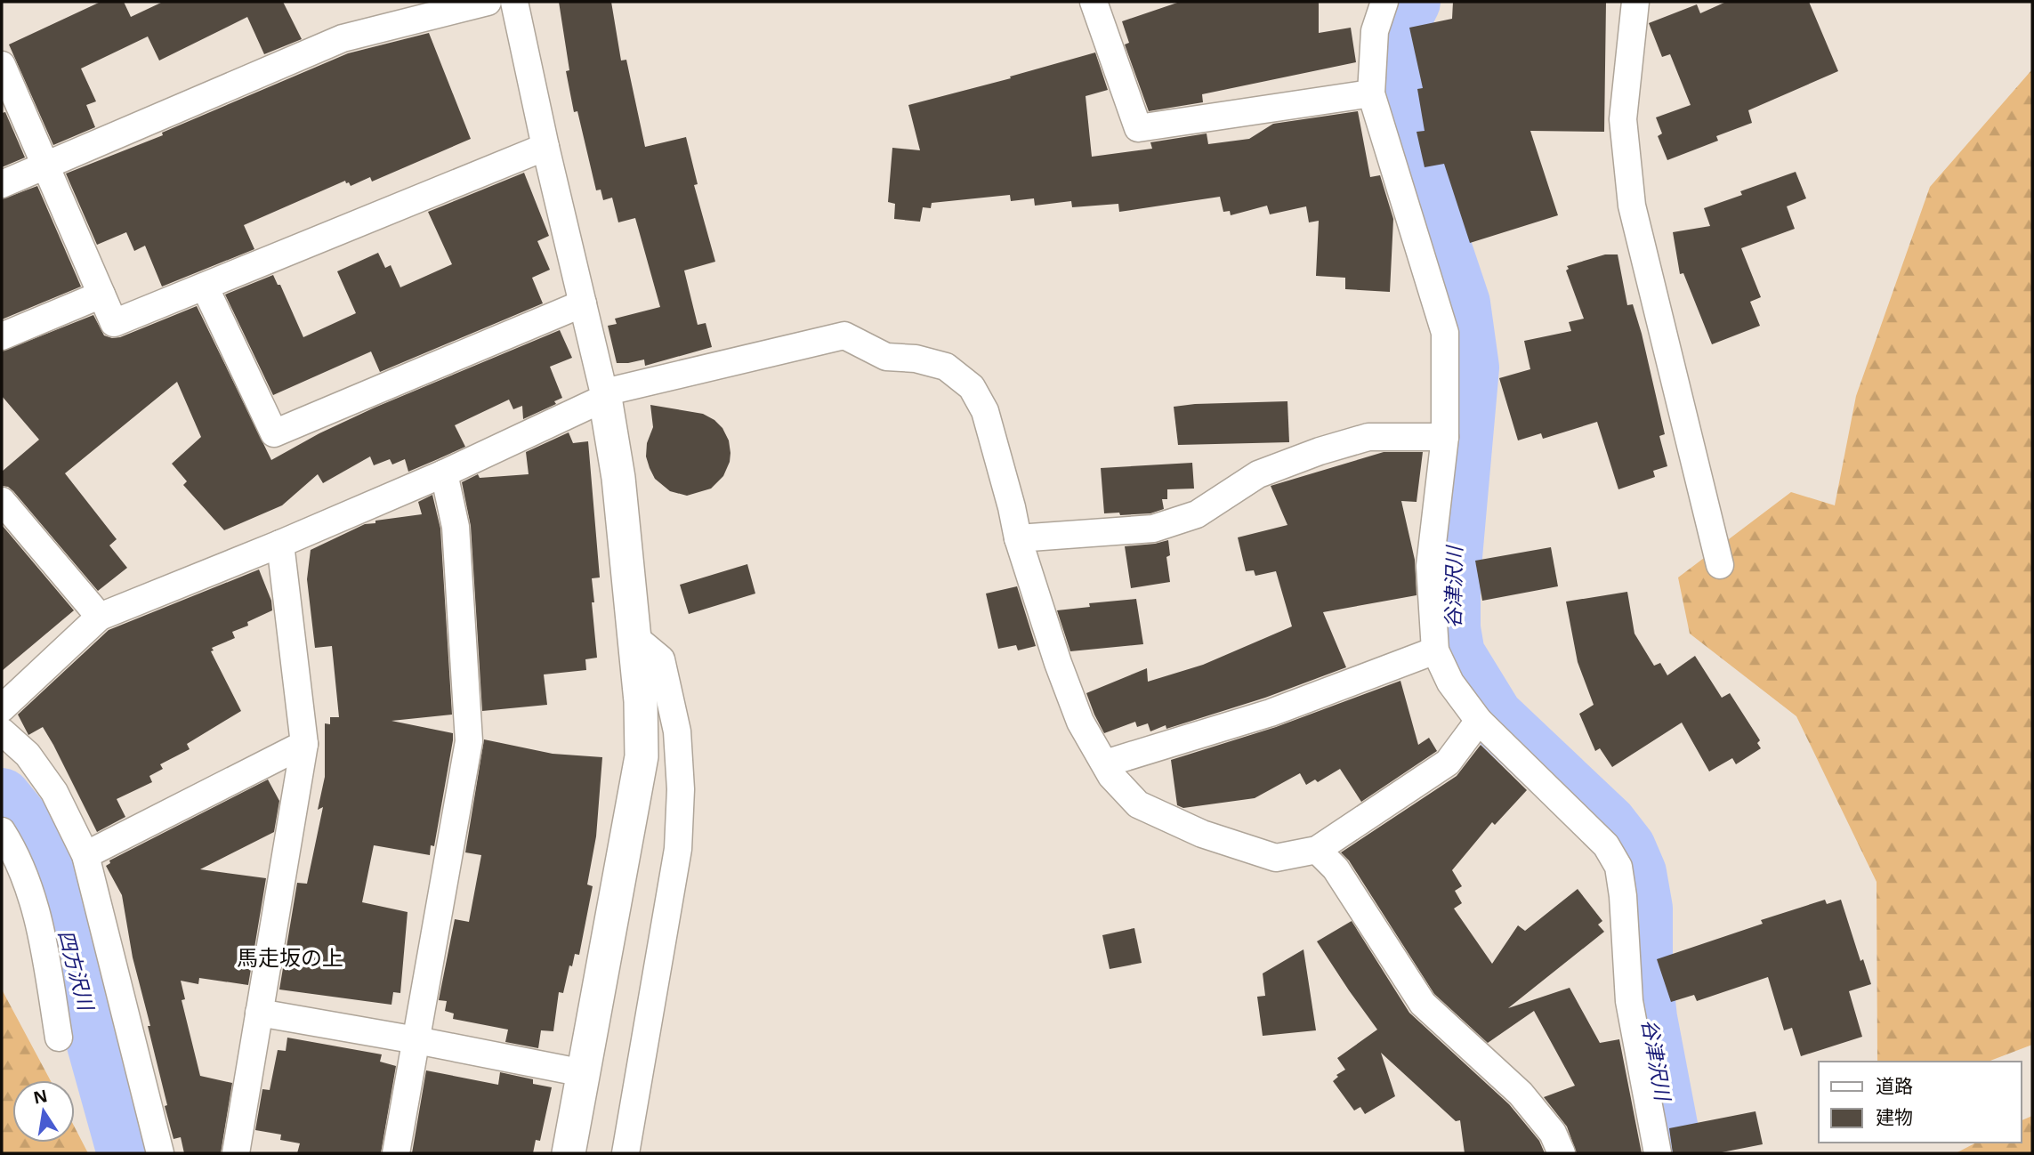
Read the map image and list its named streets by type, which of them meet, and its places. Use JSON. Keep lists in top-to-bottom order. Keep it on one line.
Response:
{"districts":["馬走坂の上"],"water":["谷津沢川","四方沢川"],"legend":["道路","建物"],"north":"top"}
